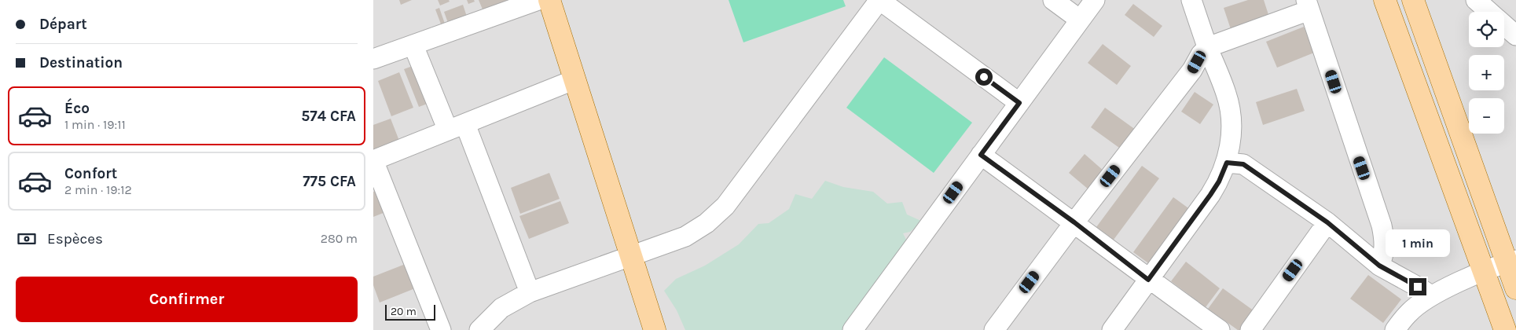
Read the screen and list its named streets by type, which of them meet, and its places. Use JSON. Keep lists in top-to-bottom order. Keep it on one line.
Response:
{"scale_bar":"20 m","page":{"banner":["Départ","Destination"],"map_buttons":["+","−"],"list":[{"name":"Éco","note":"1 min · 19:11","value":"574 CFA"},{"name":"Confort","note":"2 min · 19:12","value":"775 CFA"}],"pay":["Espèces","280 m"],"bubble":"1 min","buttons":"Confirmer","scale":"20 m"}}
